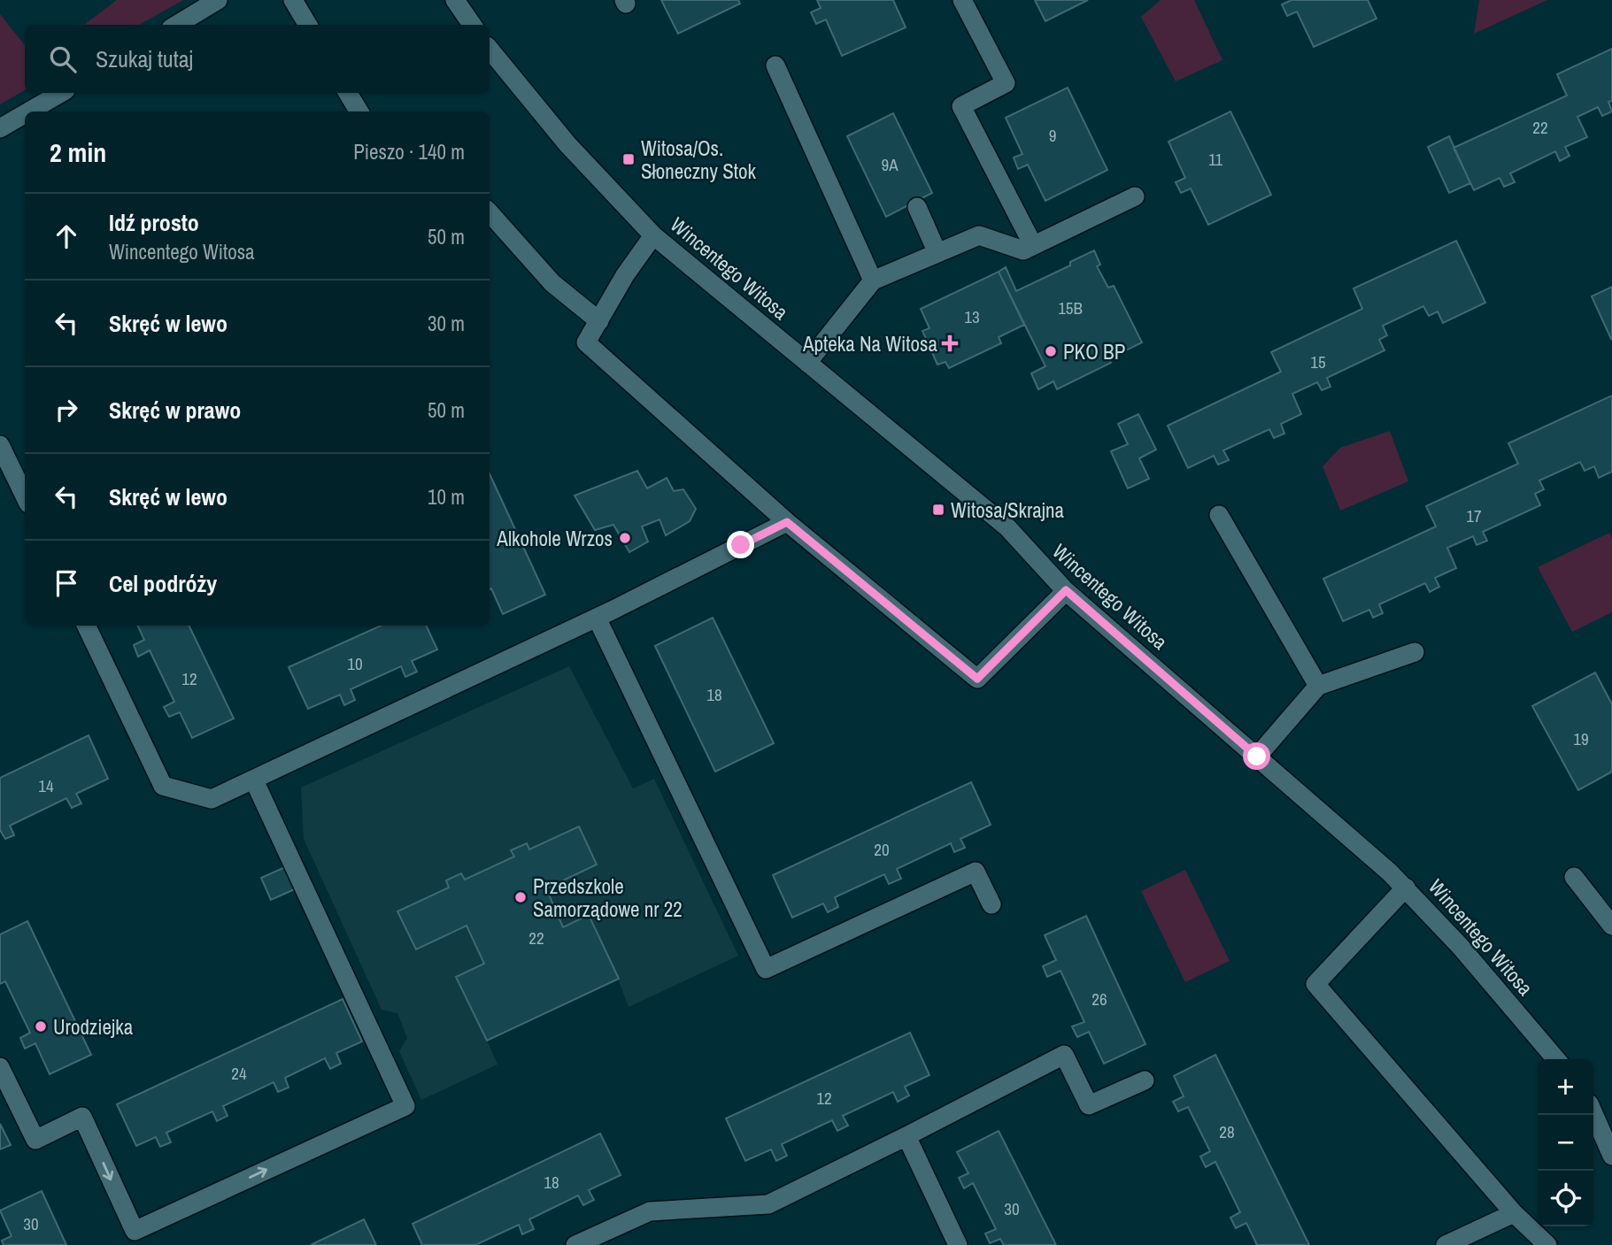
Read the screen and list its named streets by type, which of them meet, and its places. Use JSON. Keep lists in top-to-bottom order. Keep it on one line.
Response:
{"streets":{"street":["Wincentego Witosa"]},"places":{"transit":["Witosa/Os. Słoneczny Stok","Witosa/Skrajna"],"health":["Apteka Na Witosa"],"other":["PKO BP","Alkohole Wrzos","Przedszkole Samorządowe nr 22","Urodziejka"]},"house_numbers":["22","9","11","9A","15B","13","15","17","10","12","18","19","14","20","22","26","24","12","28","18","30","30"],"page":{"search":"Szukaj tutaj","heading":["2 min","Pieszo · 140 m"],"list":[["Idź prosto","Wincentego Witosa","50 m"],["Skręć w lewo","30 m"],["Skręć w prawo","50 m"],["Skręć w lewo","10 m"],"Cel podróży"],"map_buttons":["+","−"]}}
